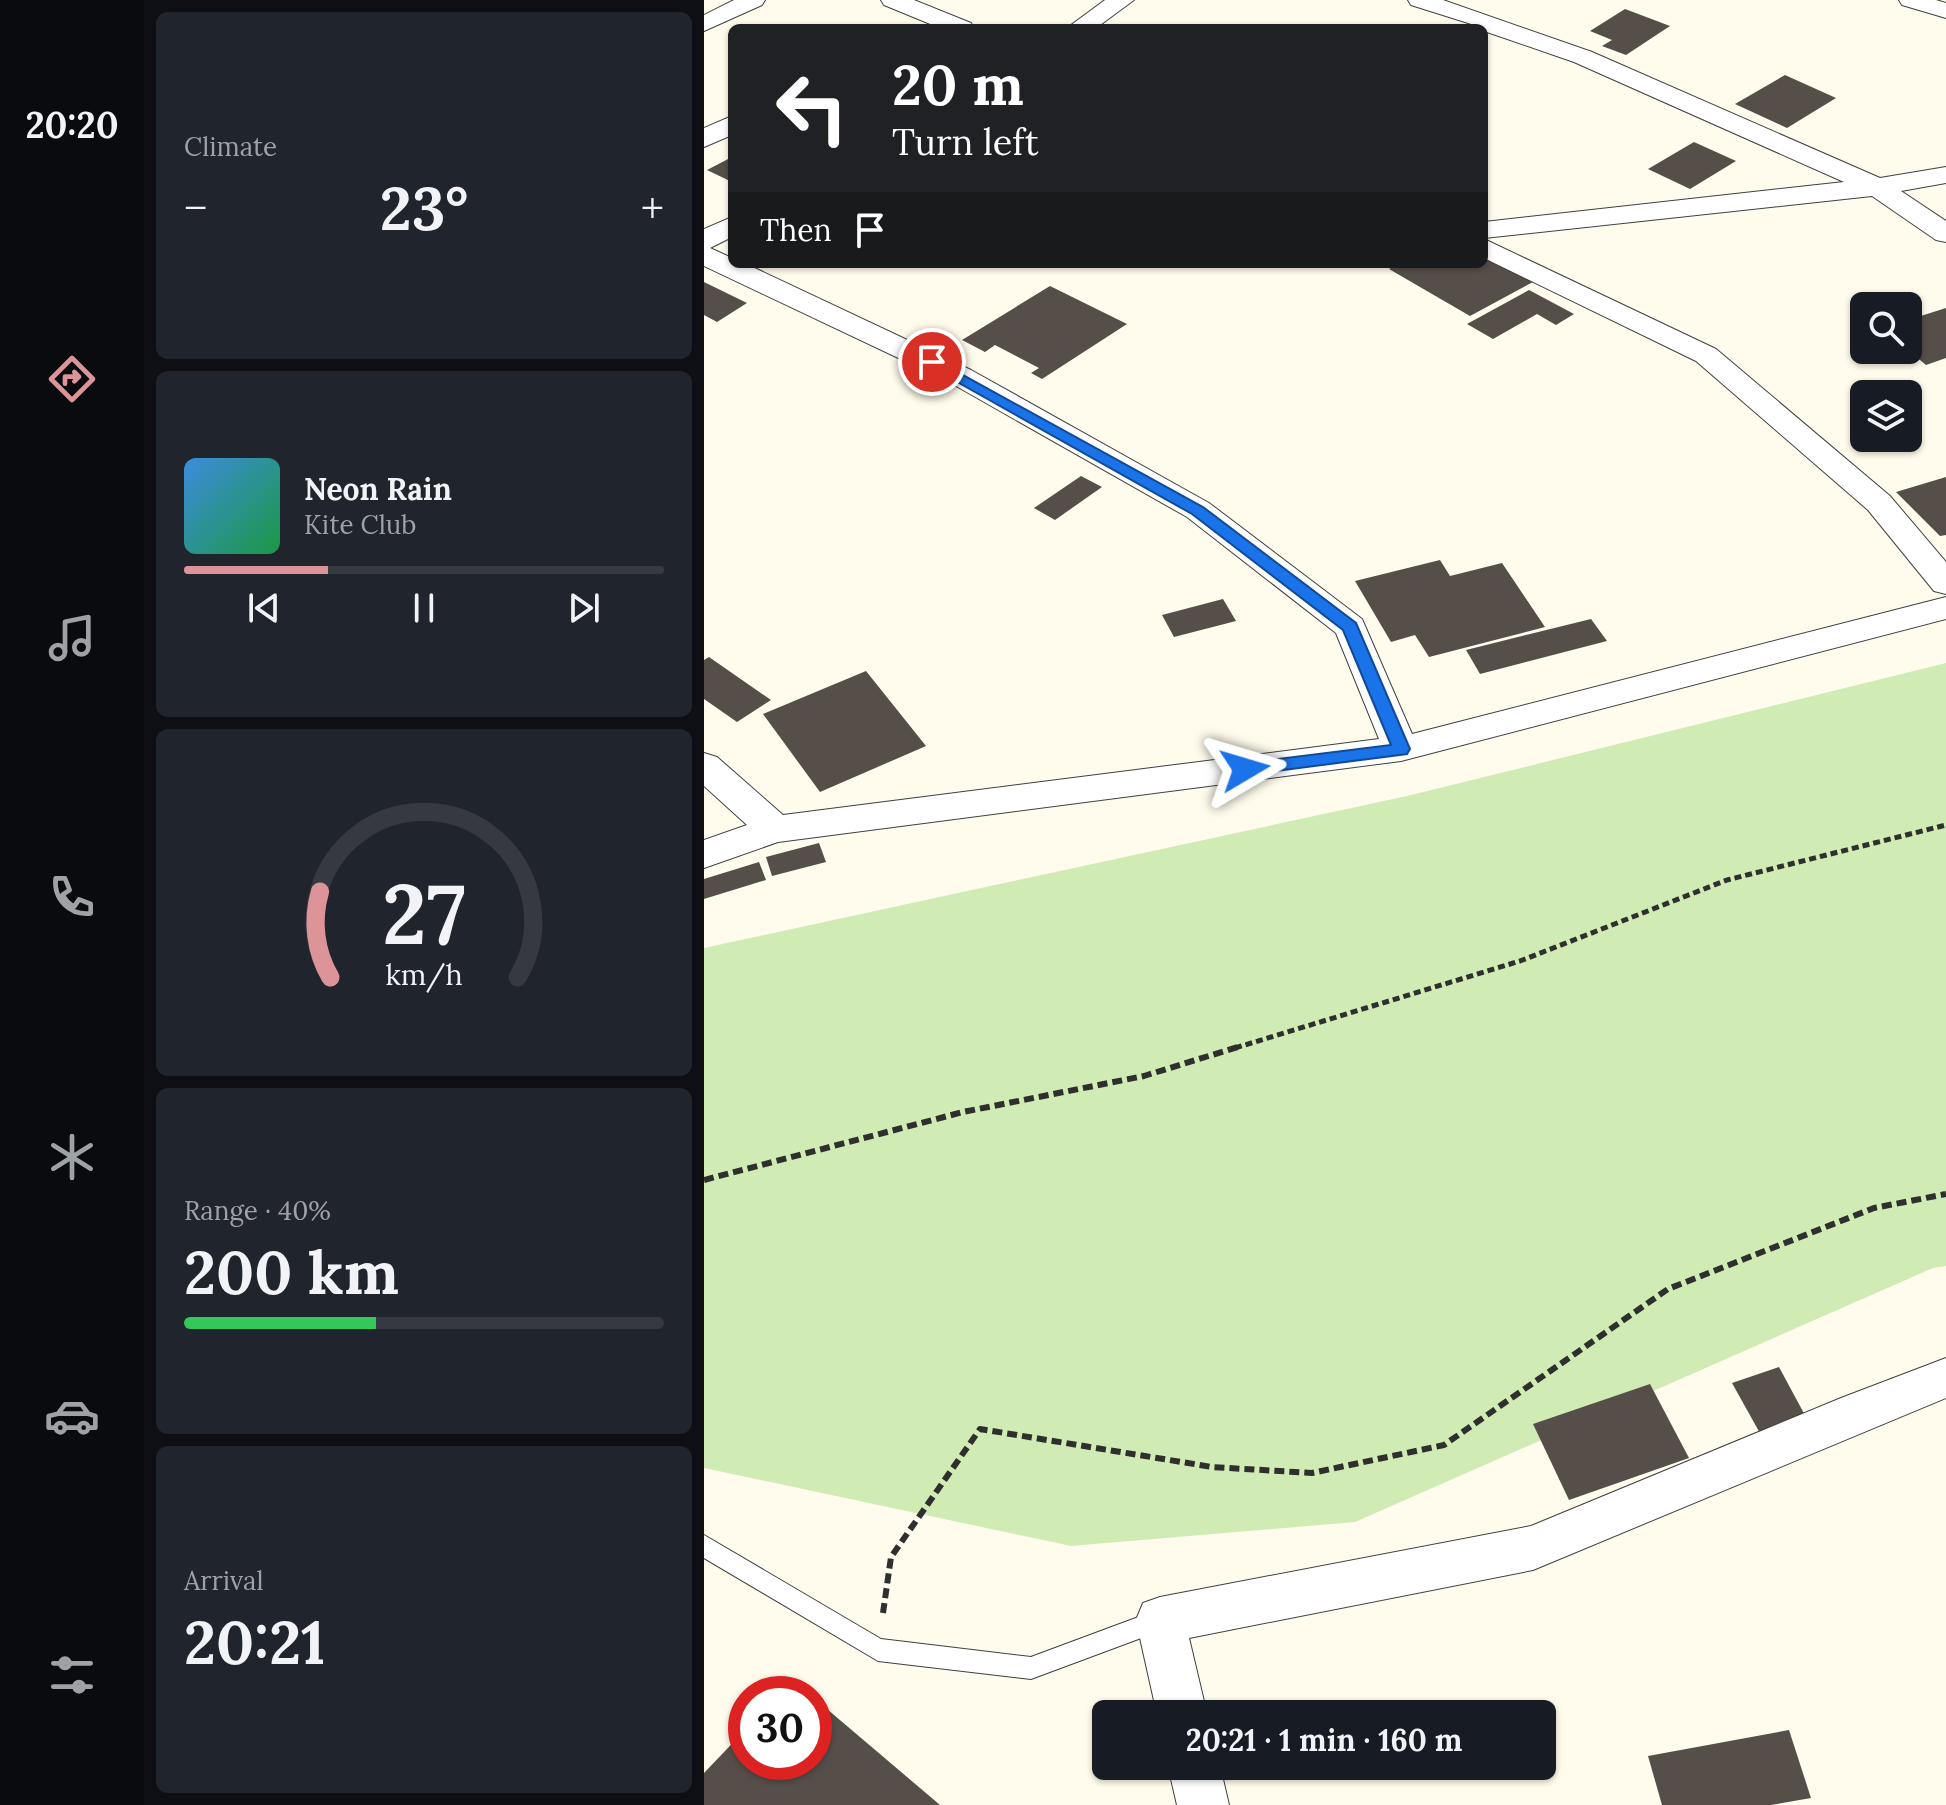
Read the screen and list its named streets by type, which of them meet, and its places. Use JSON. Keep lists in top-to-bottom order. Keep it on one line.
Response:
{"page":{"tabs":"20:20","tile":["Climate",["Range · 40%","200 km"],["Arrival","20:21"]],"turn":["20 m","Turn left"],"heat":["−","23°","+"],"then":"Then","song":["Neon Rain","Kite Club"],"limit":"30","trip":"20:21 · 1 min · 160 m","gauge":["27","km/h"]}}
